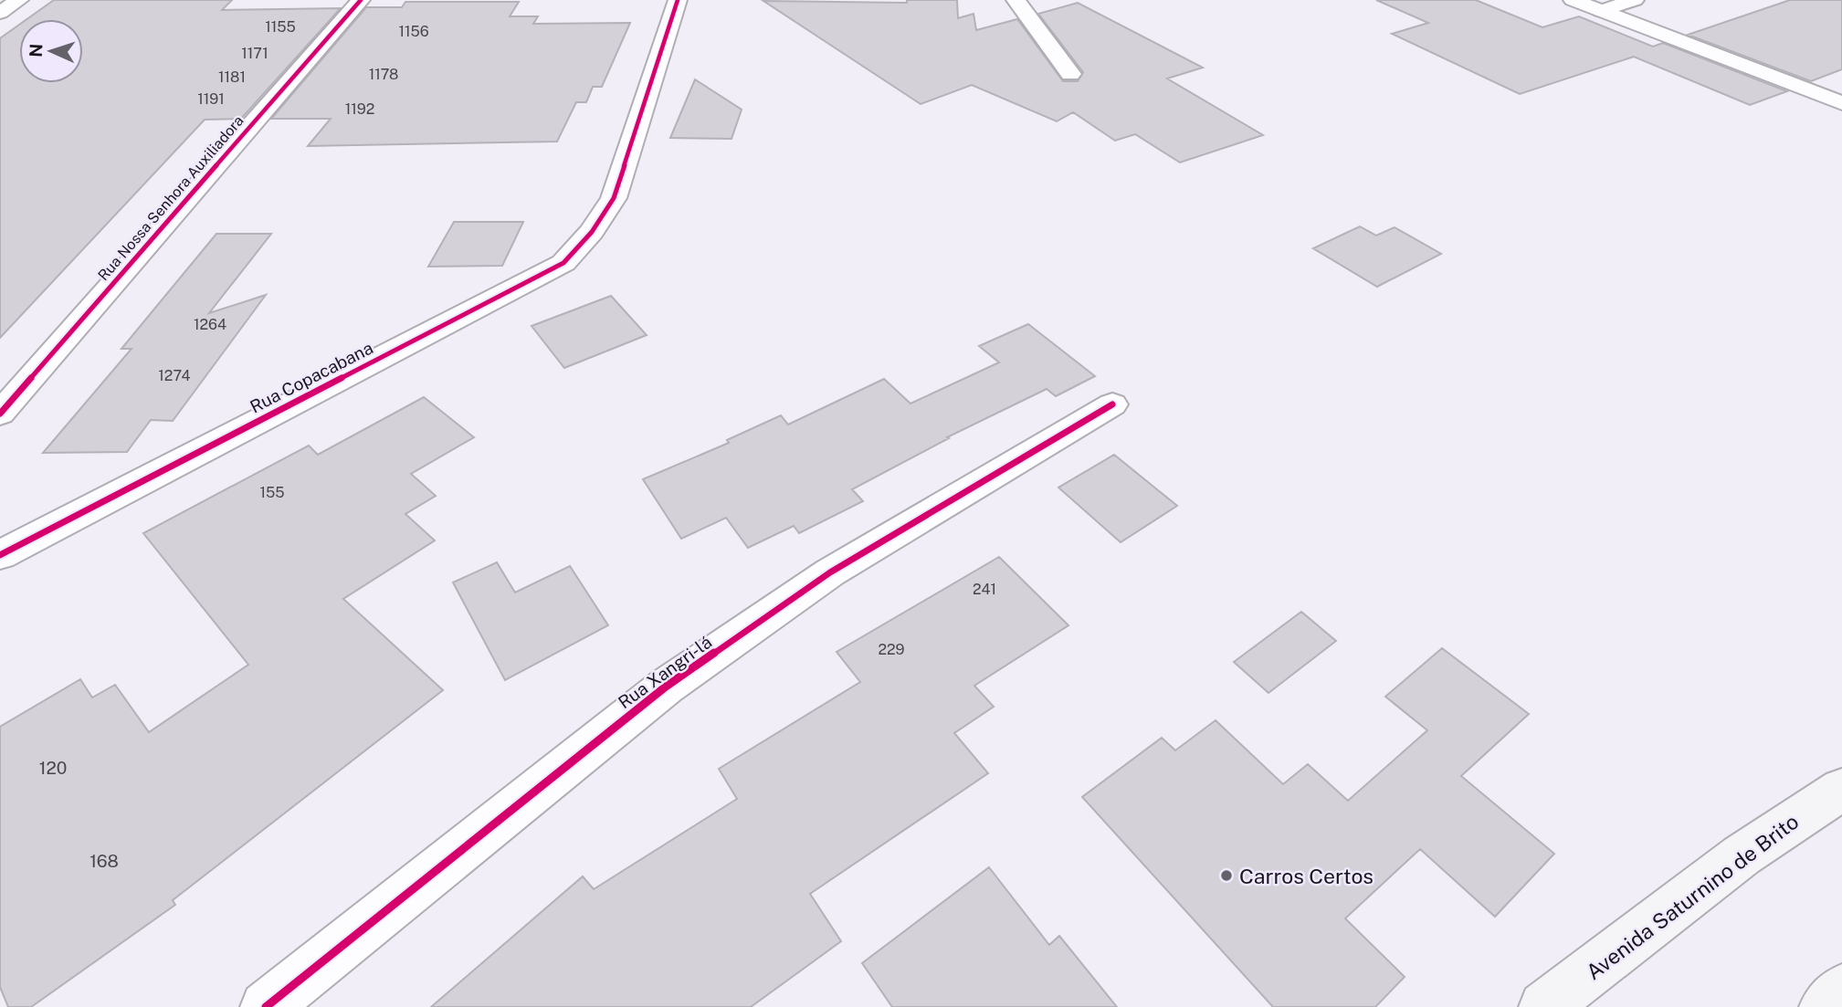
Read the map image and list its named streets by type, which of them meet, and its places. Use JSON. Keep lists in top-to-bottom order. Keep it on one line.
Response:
{"streets":{"main road":["Avenida Saturnino de Brito"],"street":["Rua Nossa Senhora Auxiliadora","Rua Copacabana","Rua Xangri-lá"]},"places":["Carros Certos"],"house_numbers":["1155","1156","1171","1178","1181","1191","1192","1264","1274","155","241","229","120","168"],"north":"left"}
